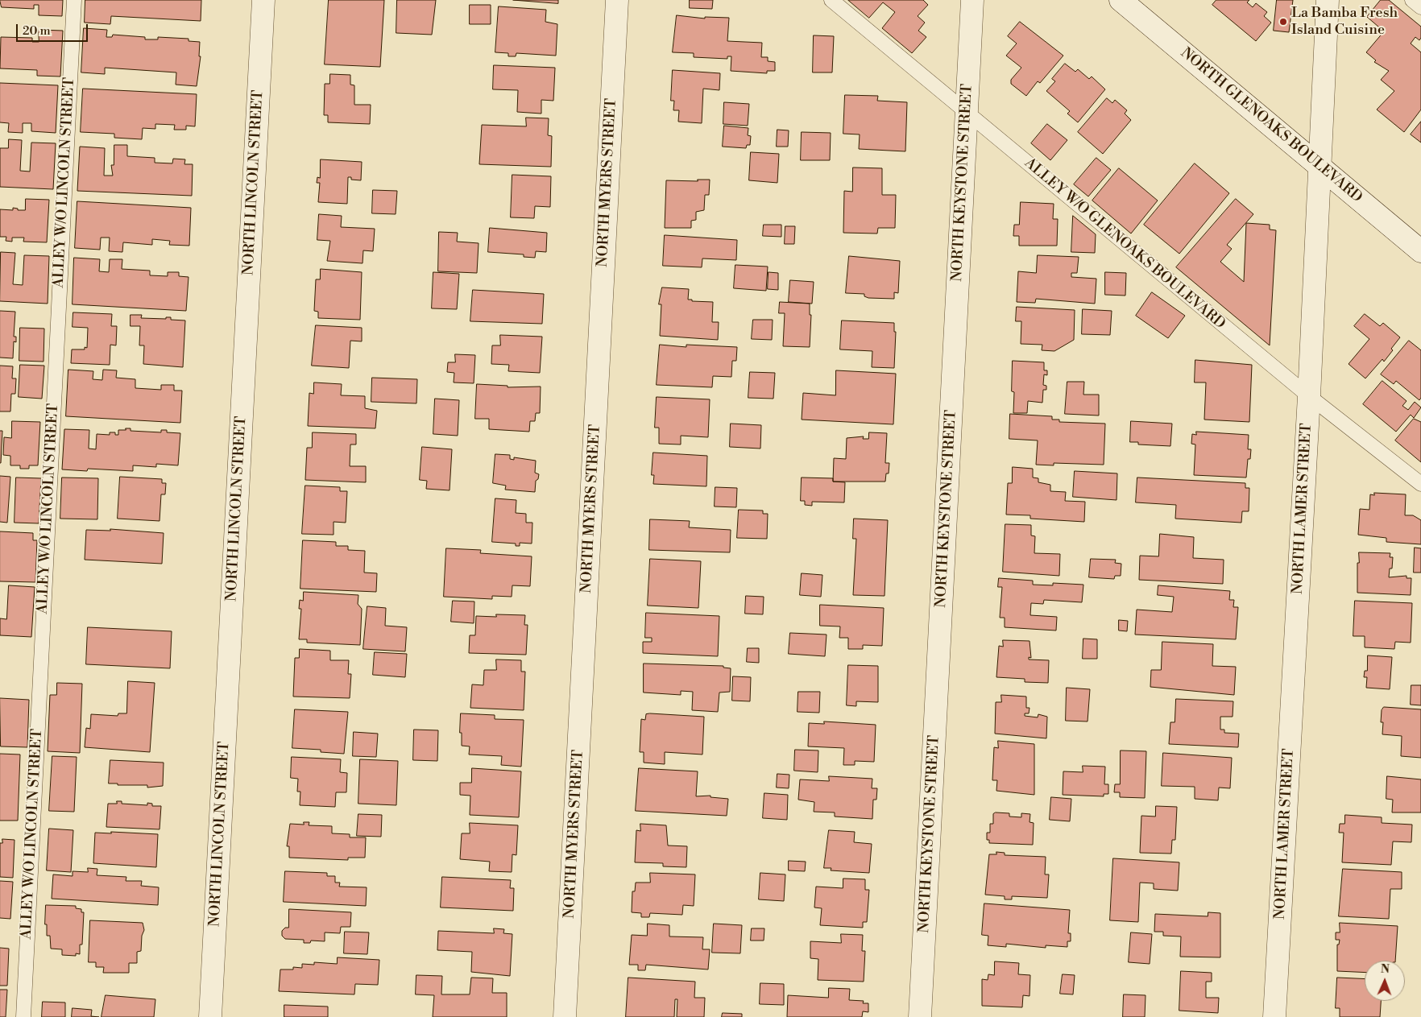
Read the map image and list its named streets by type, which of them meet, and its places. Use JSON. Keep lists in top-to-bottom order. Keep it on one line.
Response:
{"streets":{"street":["NORTH GLENOAKS BOULEVARD","NORTH LINCOLN STREET","NORTH MYERS STREET","NORTH KEYSTONE STREET","NORTH LAMER STREET"],"lane":["ALLEY W/O LINCOLN STREET","ALLEY W/O GLENOAKS BOULEVARD"]},"crossings":[["NORTH GLENOAKS BOULEVARD","NORTH LAMER STREET"],["NORTH KEYSTONE STREET","ALLEY W/O GLENOAKS BOULEVARD"],["ALLEY W/O GLENOAKS BOULEVARD","NORTH LAMER STREET"]],"places":["La Bamba Fresh Island Cuisine"],"scale_bar":"20 m","north":"top"}
